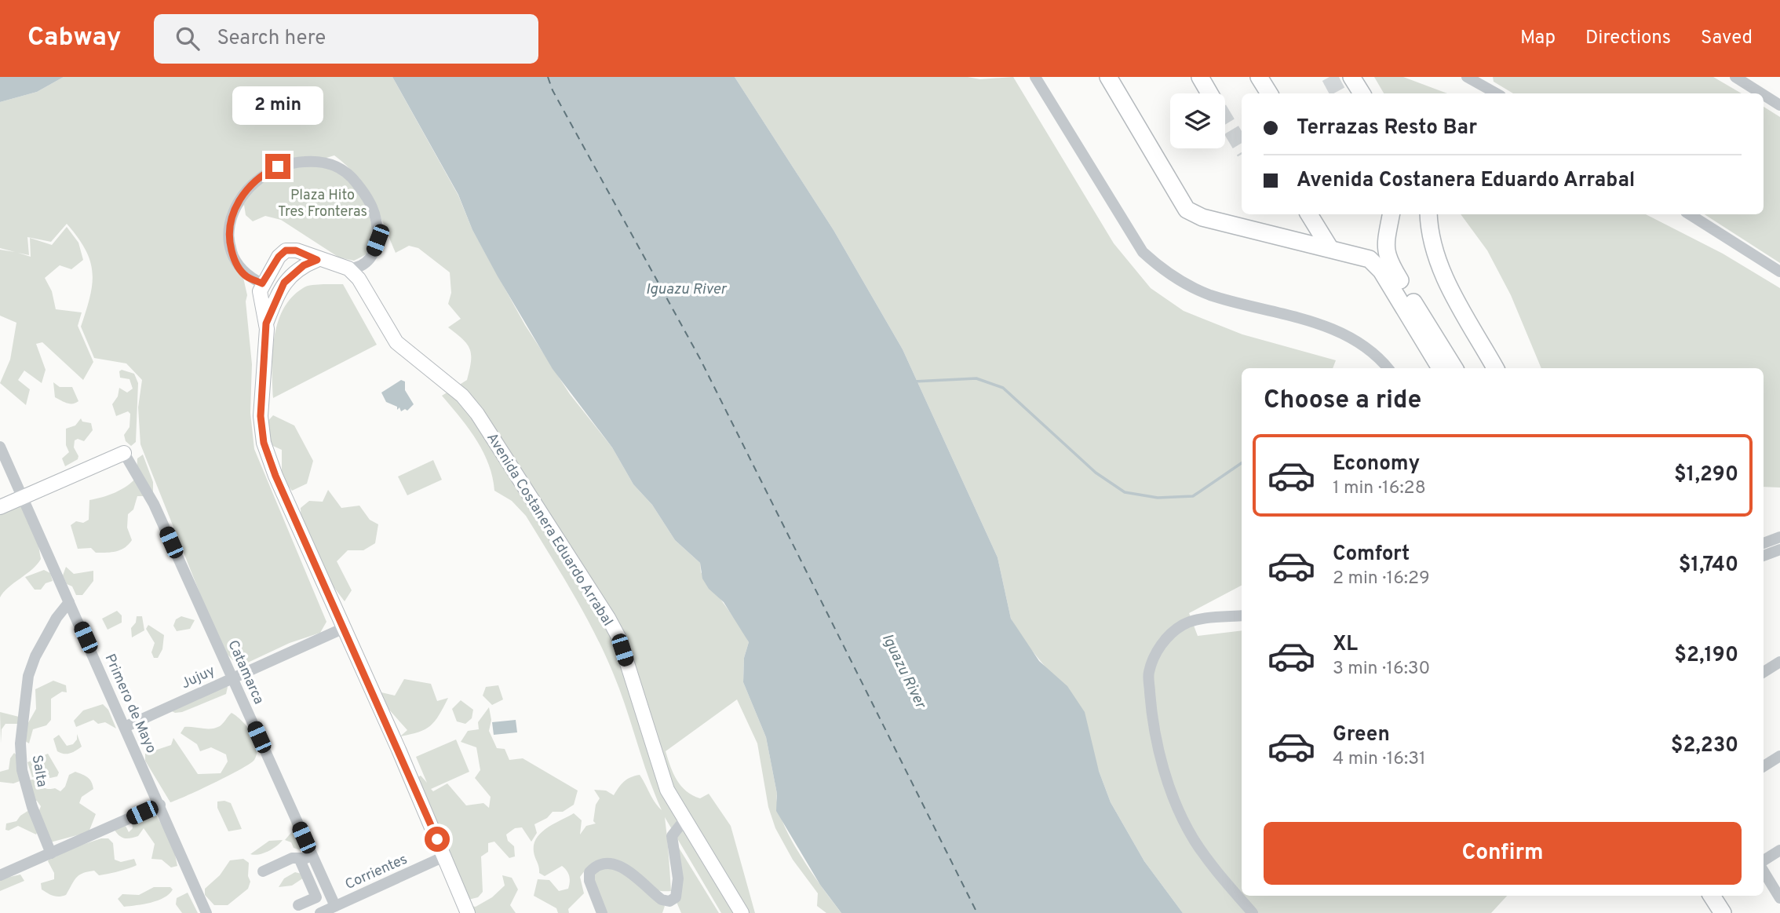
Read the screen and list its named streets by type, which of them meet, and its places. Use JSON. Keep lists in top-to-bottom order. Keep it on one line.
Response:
{"streets":{"main road":["Avenida Costanera Eduardo Arrabal"],"street":["Catamarca","Jujuy","Primero de Mayo","Salta","Corrientes"]},"crossings":[["Catamarca","Jujuy"],["Catamarca","Corrientes"],["Jujuy","Primero de Mayo"],["Primero de Mayo","Salta"]],"water":["Iguazu River"],"parks":["Plaza Hito Tres Fronteras"],"page":{"header":"Cabway","search":"Search here","nav":["Map","Directions","Saved"],"bubble":"2 min","banner":["Terrazas Resto Bar","Avenida Costanera Eduardo Arrabal"],"heading":"Choose a ride","list":[{"name":"Economy","note":"1 min · 16:28","value":"$1,290"},{"name":"Comfort","note":"2 min · 16:29","value":"$1,740"},{"name":"XL","note":"3 min · 16:30","value":"$2,190"},{"name":"Green","note":"4 min · 16:31","value":"$2,230"}],"buttons":"Confirm"}}
